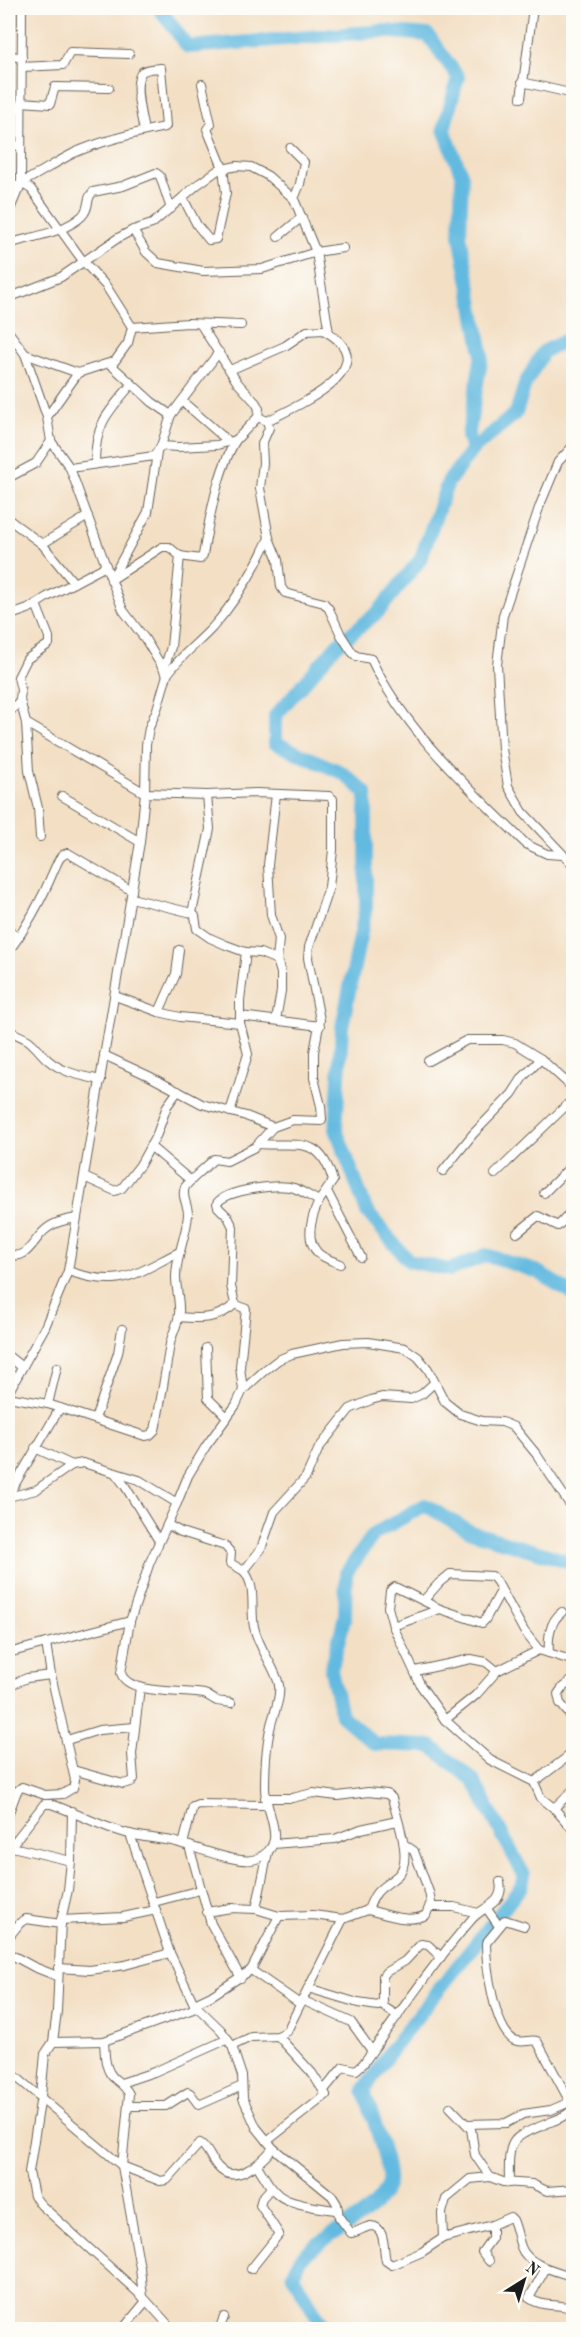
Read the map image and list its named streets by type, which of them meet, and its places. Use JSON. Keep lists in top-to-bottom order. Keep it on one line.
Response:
{"north":"top right"}
